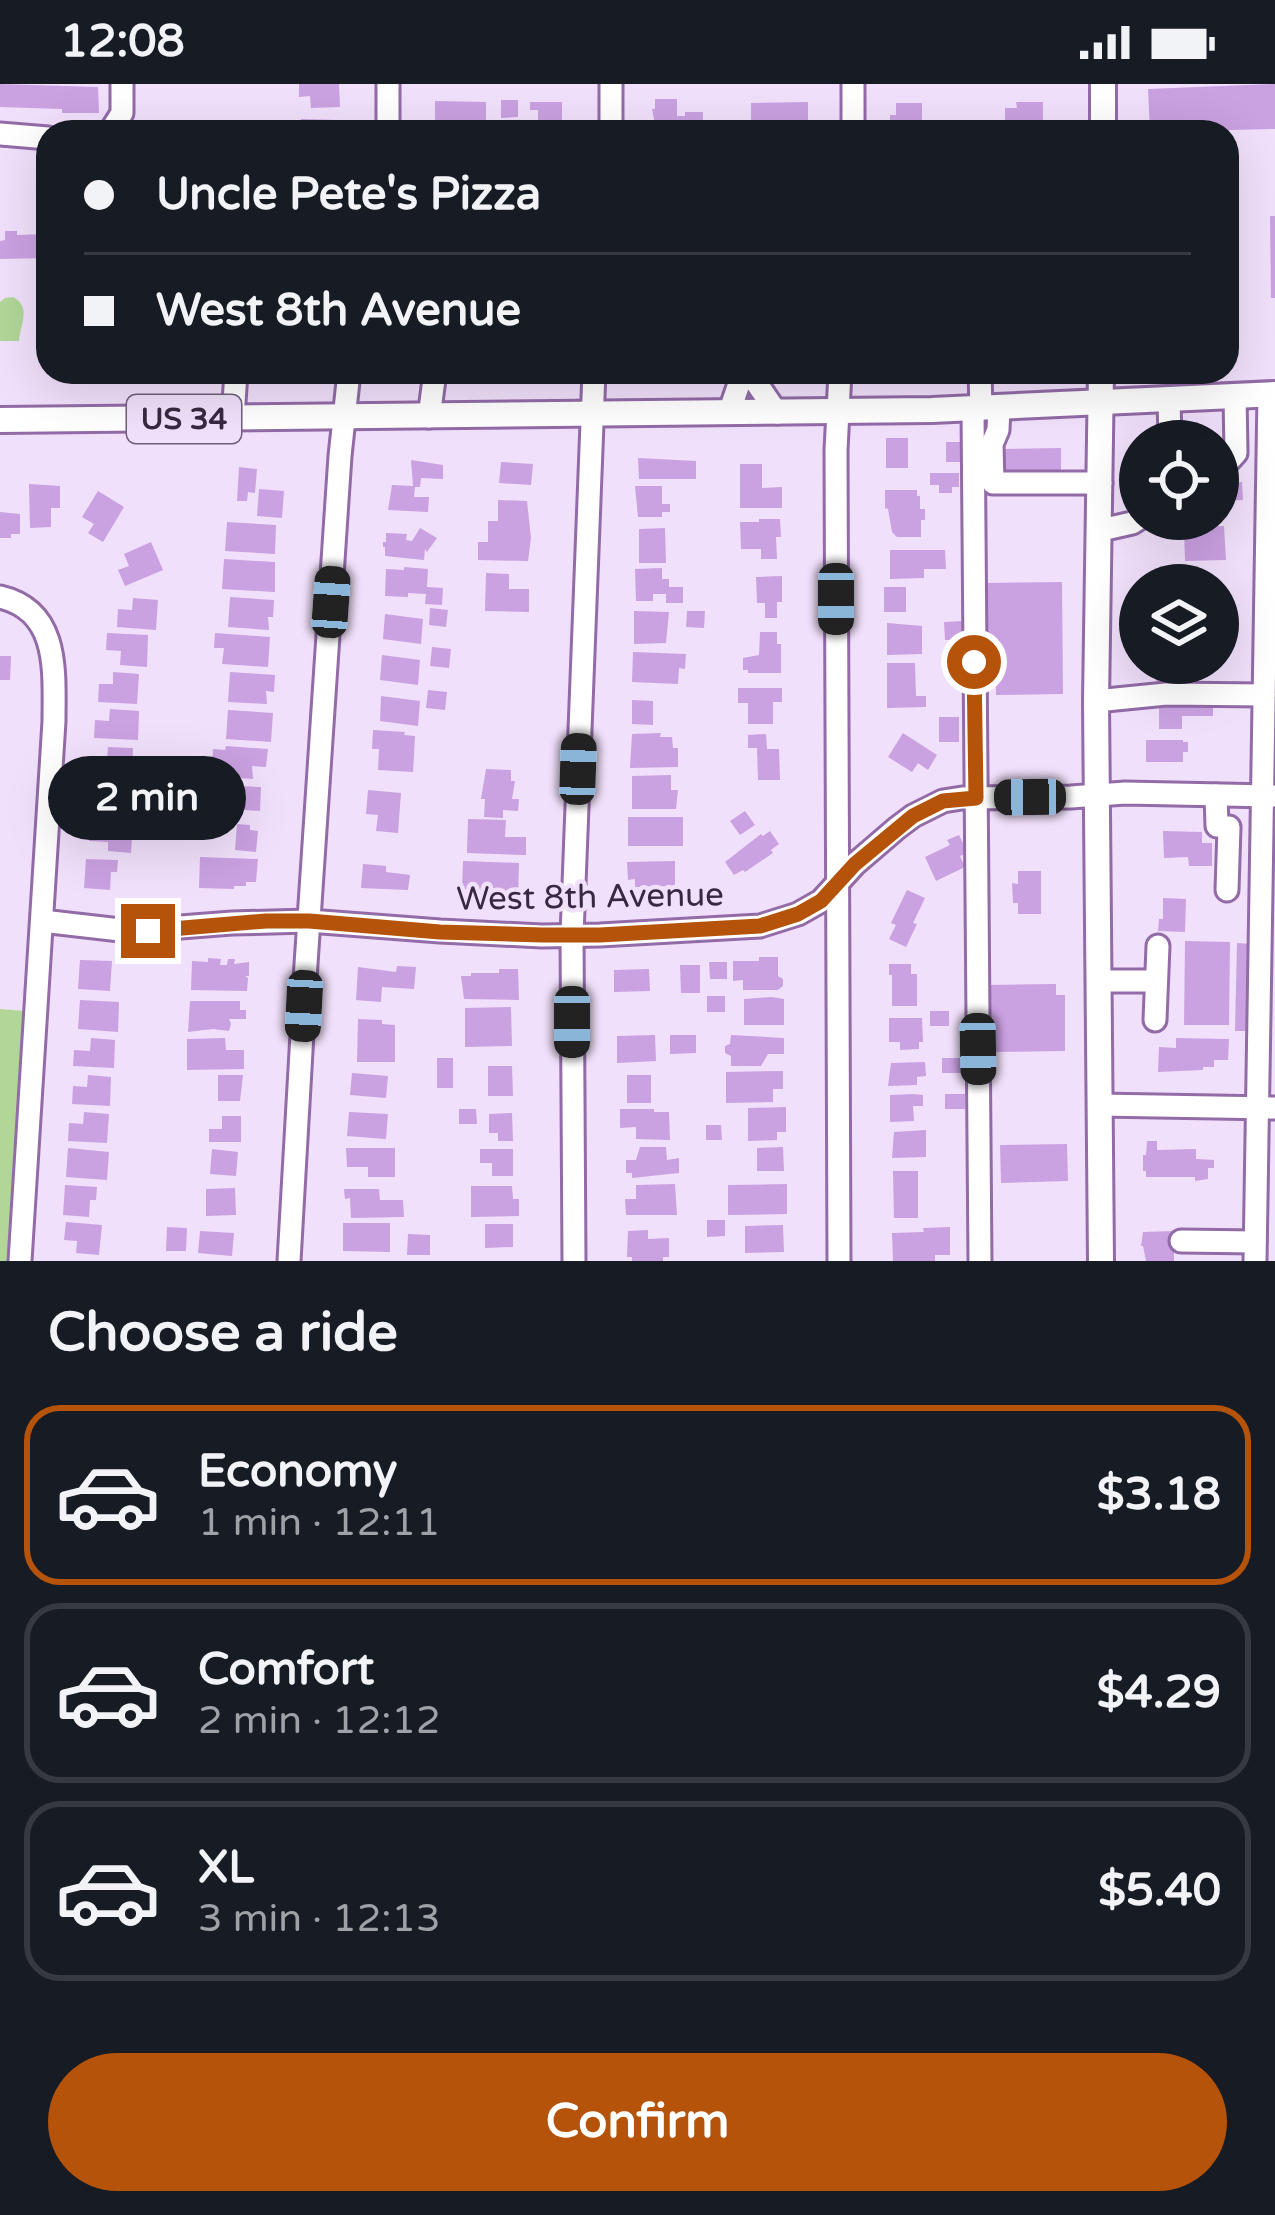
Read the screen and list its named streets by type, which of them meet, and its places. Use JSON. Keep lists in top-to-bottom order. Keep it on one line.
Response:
{"streets":{"main road":["US 34"],"street":["West 8th Avenue"]},"page":{"status":"12:08","banner":["Uncle Pete's Pizza","West 8th Avenue"],"bubble":"2 min","heading":"Choose a ride","list":[{"name":"Economy","note":"1 min · 12:11","value":"$3.18"},{"name":"Comfort","note":"2 min · 12:12","value":"$4.29"},{"name":"XL","note":"3 min · 12:13","value":"$5.40"}],"buttons":"Confirm"}}
